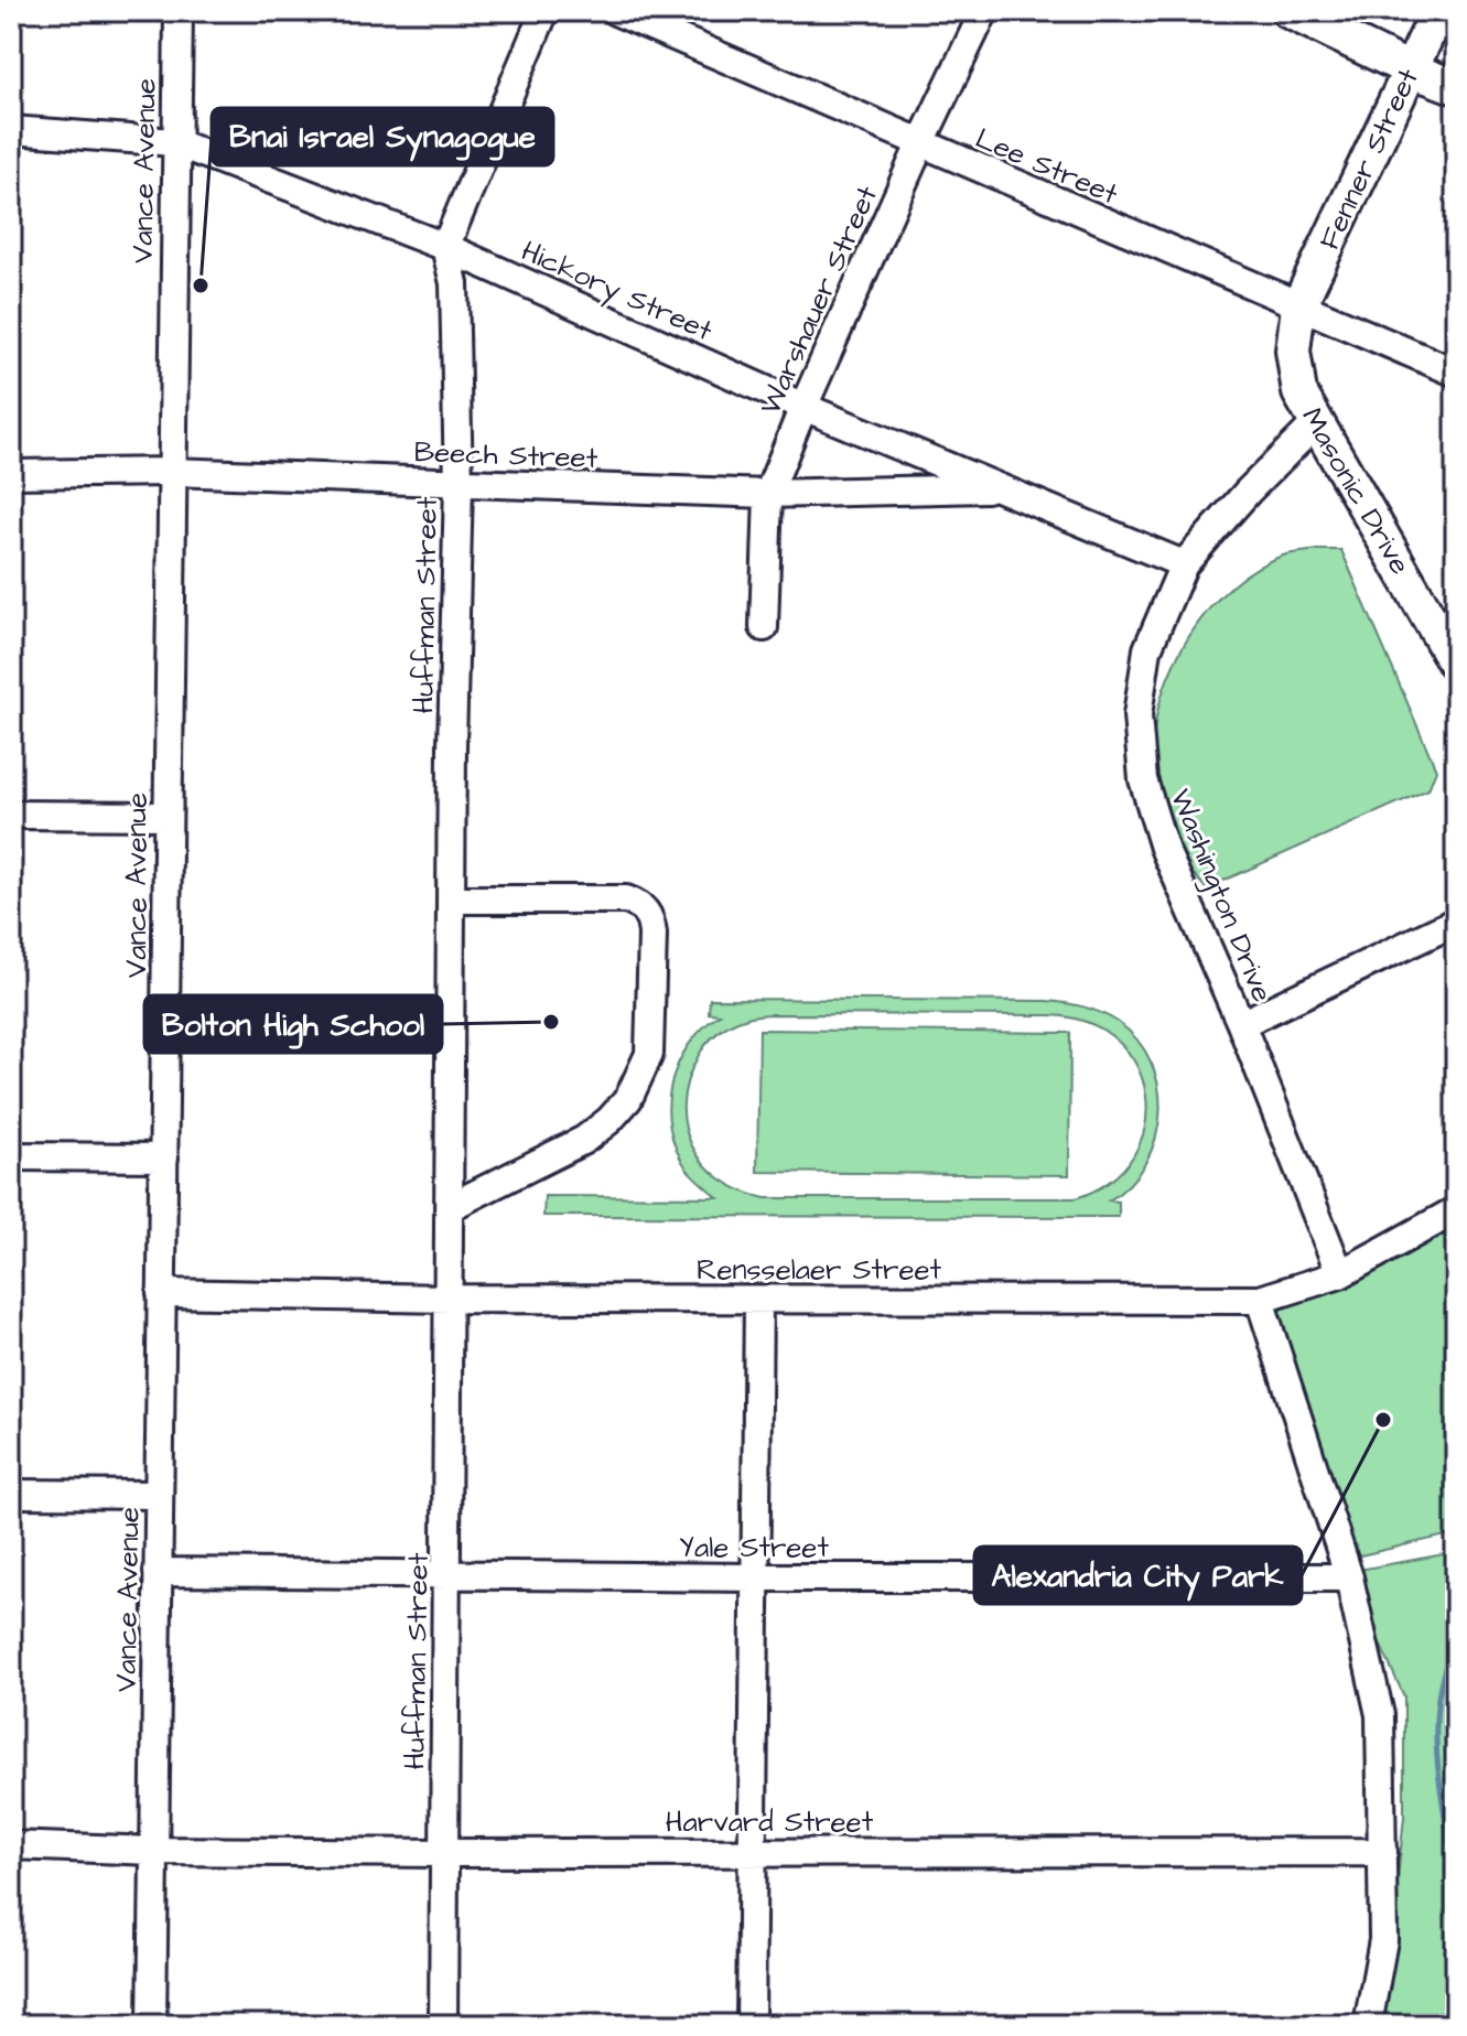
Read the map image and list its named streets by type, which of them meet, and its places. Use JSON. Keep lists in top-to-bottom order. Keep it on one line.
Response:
{"streets":{"main road":["Fenner Street","Masonic Drive"],"street":["Lee Street","Vance Avenue","Hickory Street","Warshauer Street","Beech Street","Huffman Street","Washington Drive","Rensselaer Street","Yale Street","Harvard Street"]},"crossings":[["Fenner Street","Lee Street"],["Fenner Street","Masonic Drive"],["Lee Street","Warshauer Street"],["Lee Street","Masonic Drive"],["Vance Avenue","Hickory Street"],["Vance Avenue","Beech Street"],["Vance Avenue","Rensselaer Street"],["Vance Avenue","Yale Street"],["Vance Avenue","Harvard Street"],["Hickory Street","Warshauer Street"],["Hickory Street","Beech Street"],["Hickory Street","Huffman Street"],["Hickory Street","Washington Drive"],["Warshauer Street","Beech Street"],["Beech Street","Huffman Street"],["Masonic Drive","Washington Drive"],["Huffman Street","Rensselaer Street"],["Huffman Street","Yale Street"],["Huffman Street","Harvard Street"],["Washington Drive","Rensselaer Street"]],"places":["Bnai Israel Synagogue","Bolton High School","Alexandria City Park"]}
